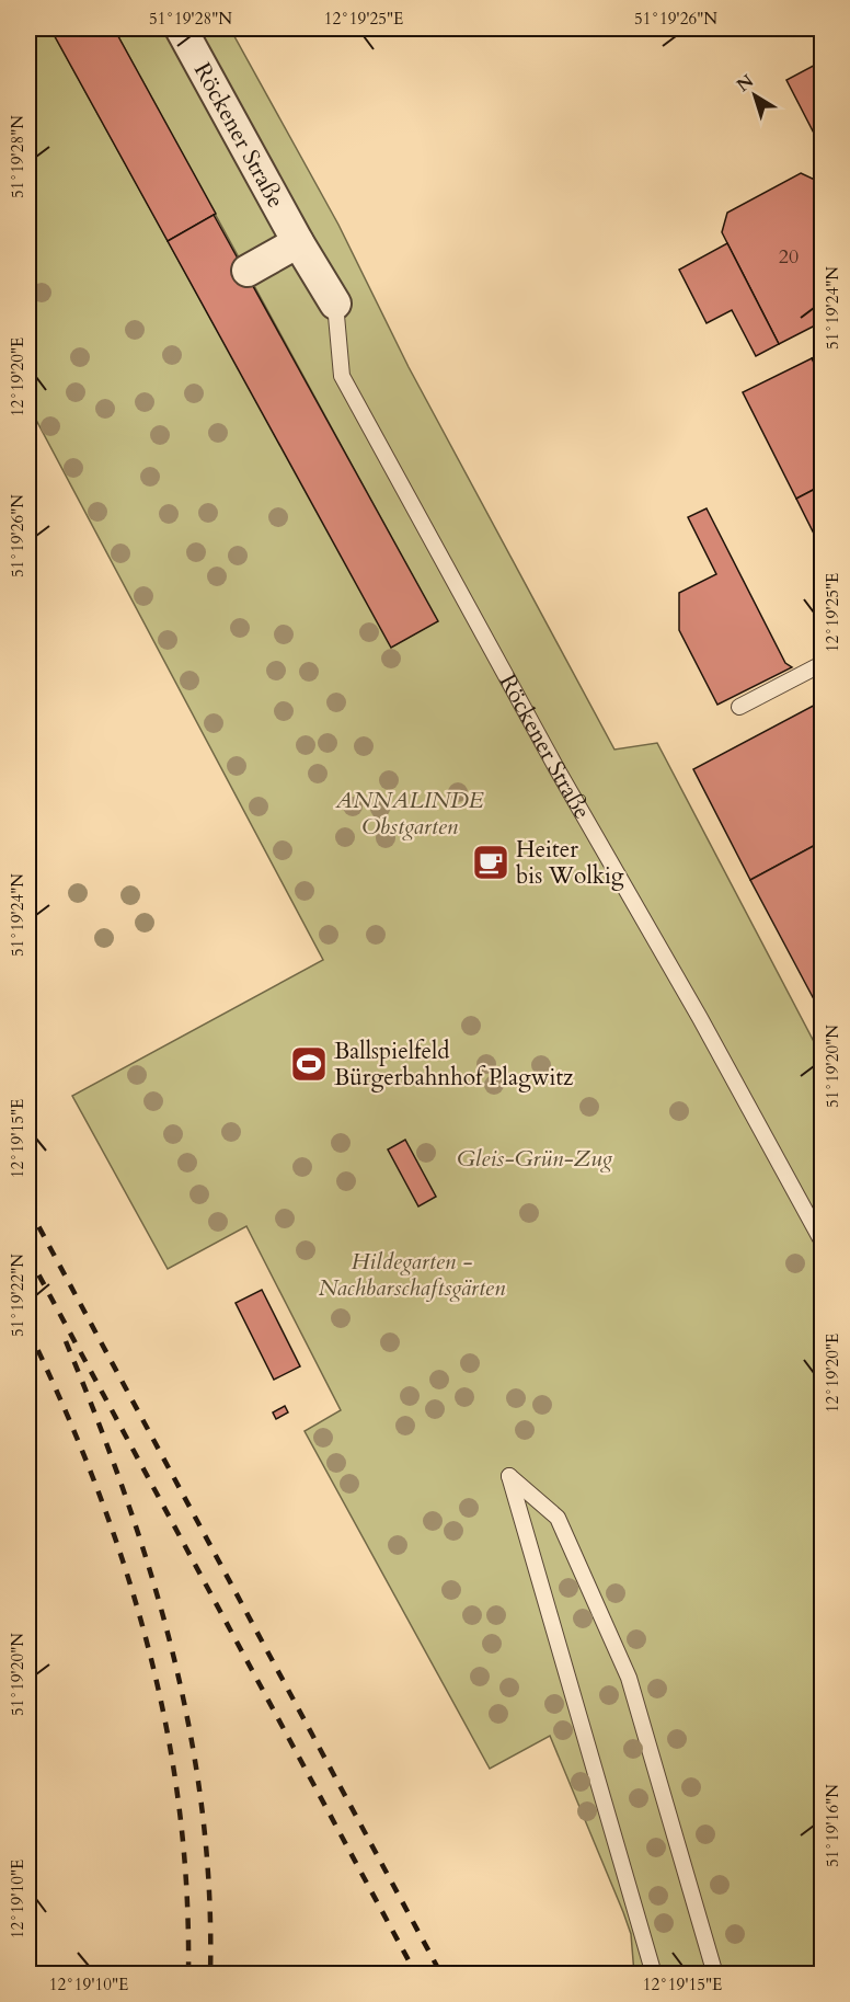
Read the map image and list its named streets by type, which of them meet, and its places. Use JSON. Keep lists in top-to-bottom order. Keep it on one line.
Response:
{"streets":{"street":["Röckener Straße"]},"parks":["ANNALINDE Obstgarten","Gleis-Grün-Zug","Hildegarten - Nachbarschaftsgärten"],"places":{"cafe":["Heiter bis Wolkig"],"sports":["Ballspielfeld Bürgerbahnhof Plagwitz"]},"house_numbers":["20"],"north":"top left","coordinates":["51°19'28\"N","12°19'25\"E","51°19'26\"N","51°19'24\"N","12°19'20\"E","51°19'20\"N","12°19'15\"E","51°19'22\"N","51°19'16\"N","12°19'10\"E"]}
